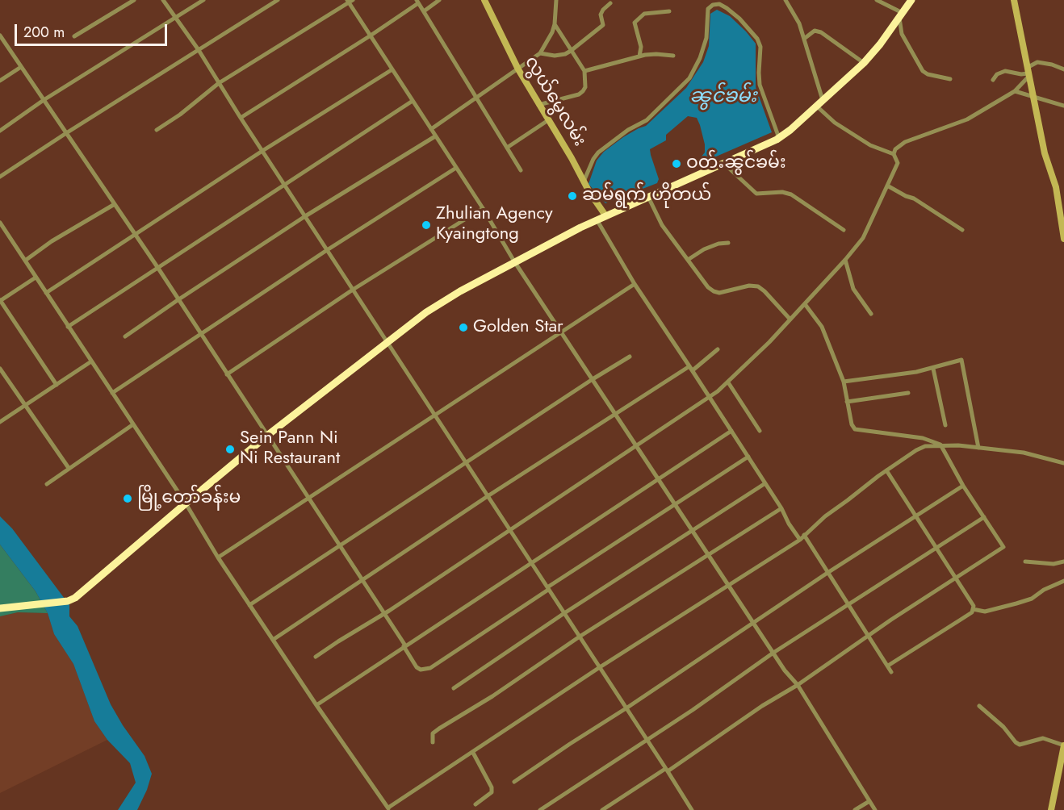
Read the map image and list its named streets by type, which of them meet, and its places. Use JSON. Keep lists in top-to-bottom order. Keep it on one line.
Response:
{"streets":{"street":["လွယ်မွေလမ်း"]},"water":["ၼွင်ၶမ်း"],"places":["ဝတ်ႉၼွင်ၶမ်း","ဆမ်ရွက် ဟိုတယ်","Zhulian Agency Kyaingtong","Golden Star","Sein Pann Ni Ni Restaurant","မြို့တော်ခန်းမ"],"scale_bar":"200 m"}
